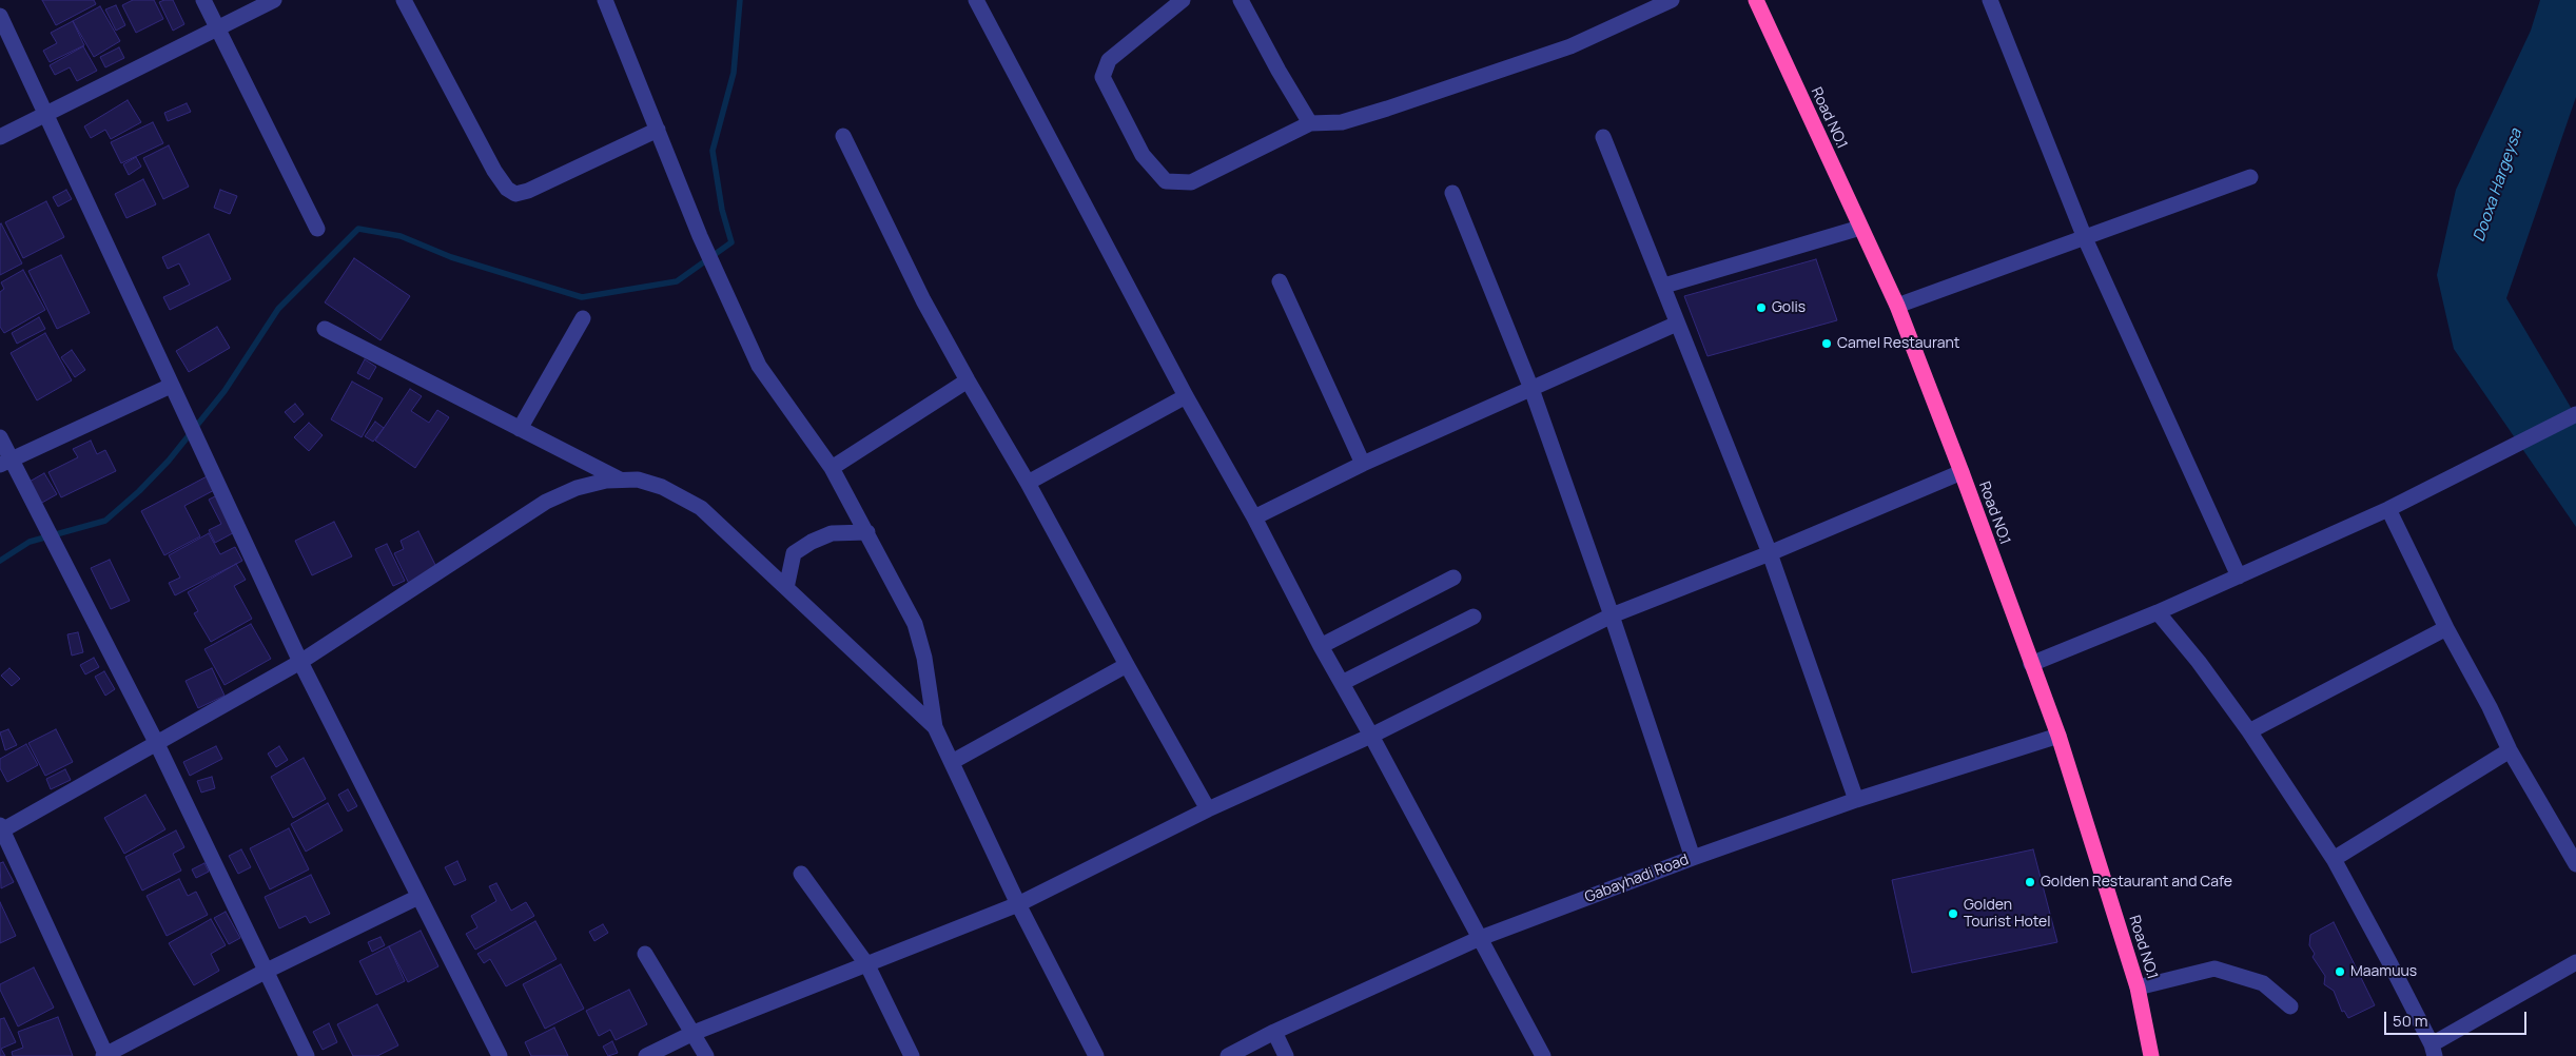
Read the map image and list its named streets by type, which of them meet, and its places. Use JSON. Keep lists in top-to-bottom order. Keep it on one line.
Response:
{"streets":{"highway":["Road NO.1"],"street":["Gabayhadi Road"]},"crossings":[["Road NO.1","Gabayhadi Road"]],"water":["Dooxa Hargeysa"],"places":["Golis","Camel Restaurant","Golden Restaurant and Cafe","Golden Tourist Hotel","Maamuus"],"scale_bar":"50 m"}
